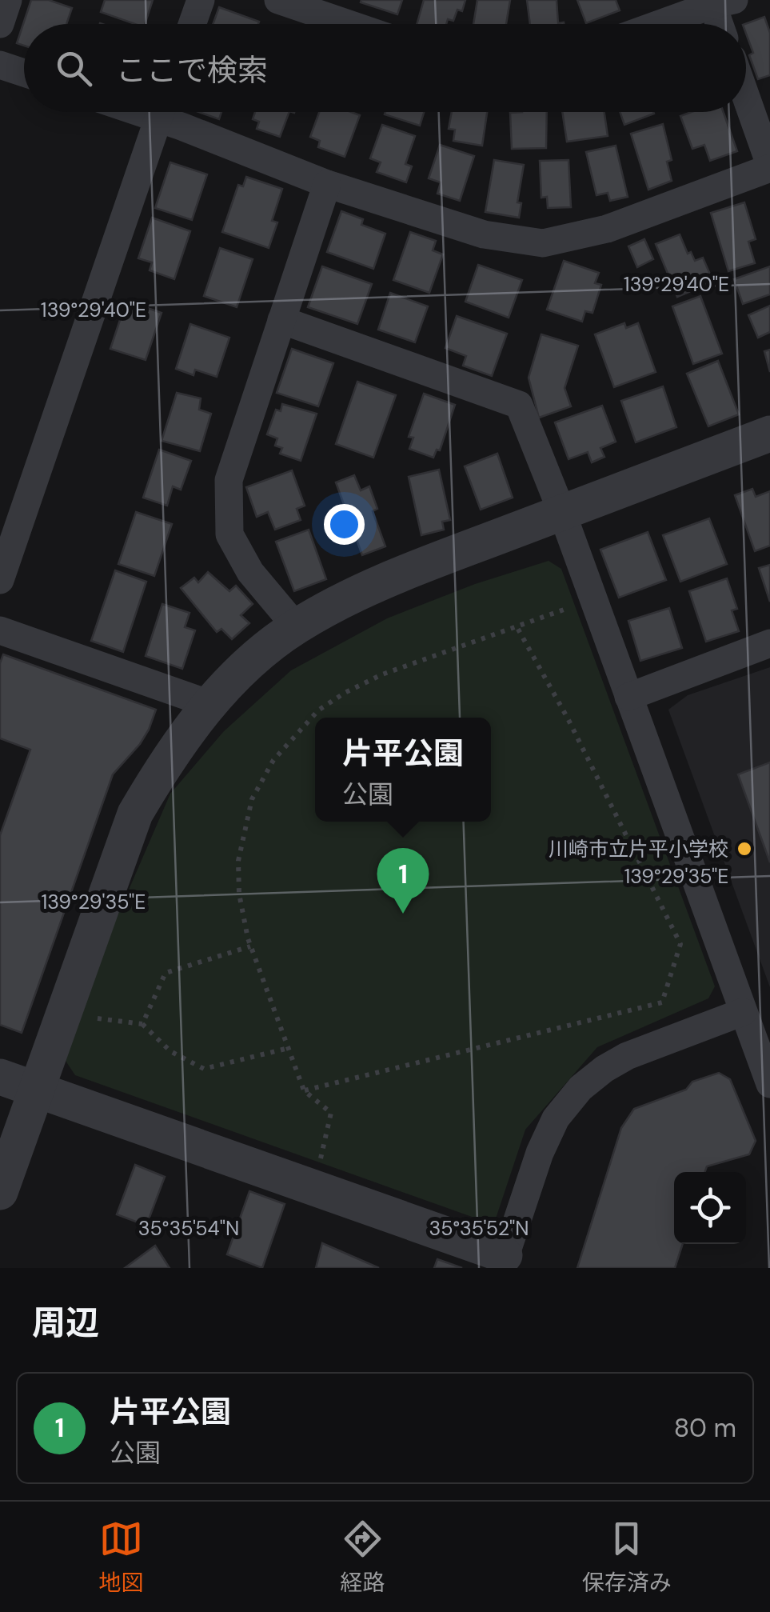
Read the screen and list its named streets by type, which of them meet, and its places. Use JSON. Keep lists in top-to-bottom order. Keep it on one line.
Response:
{"places":["川崎市立片平小学校"],"page":{"search":"ここで検索","popup":["片平公園","公園"],"pins":"1","heading":"周辺","list":[{"mark":"1","name":"片平公園","note":"公園","value":"80 m"}],"nav":["地図","経路","保存済み"]},"coordinates":["139°29'40\"E","139°29'35\"E","35°35'54\"N","35°35'52\"N"]}
